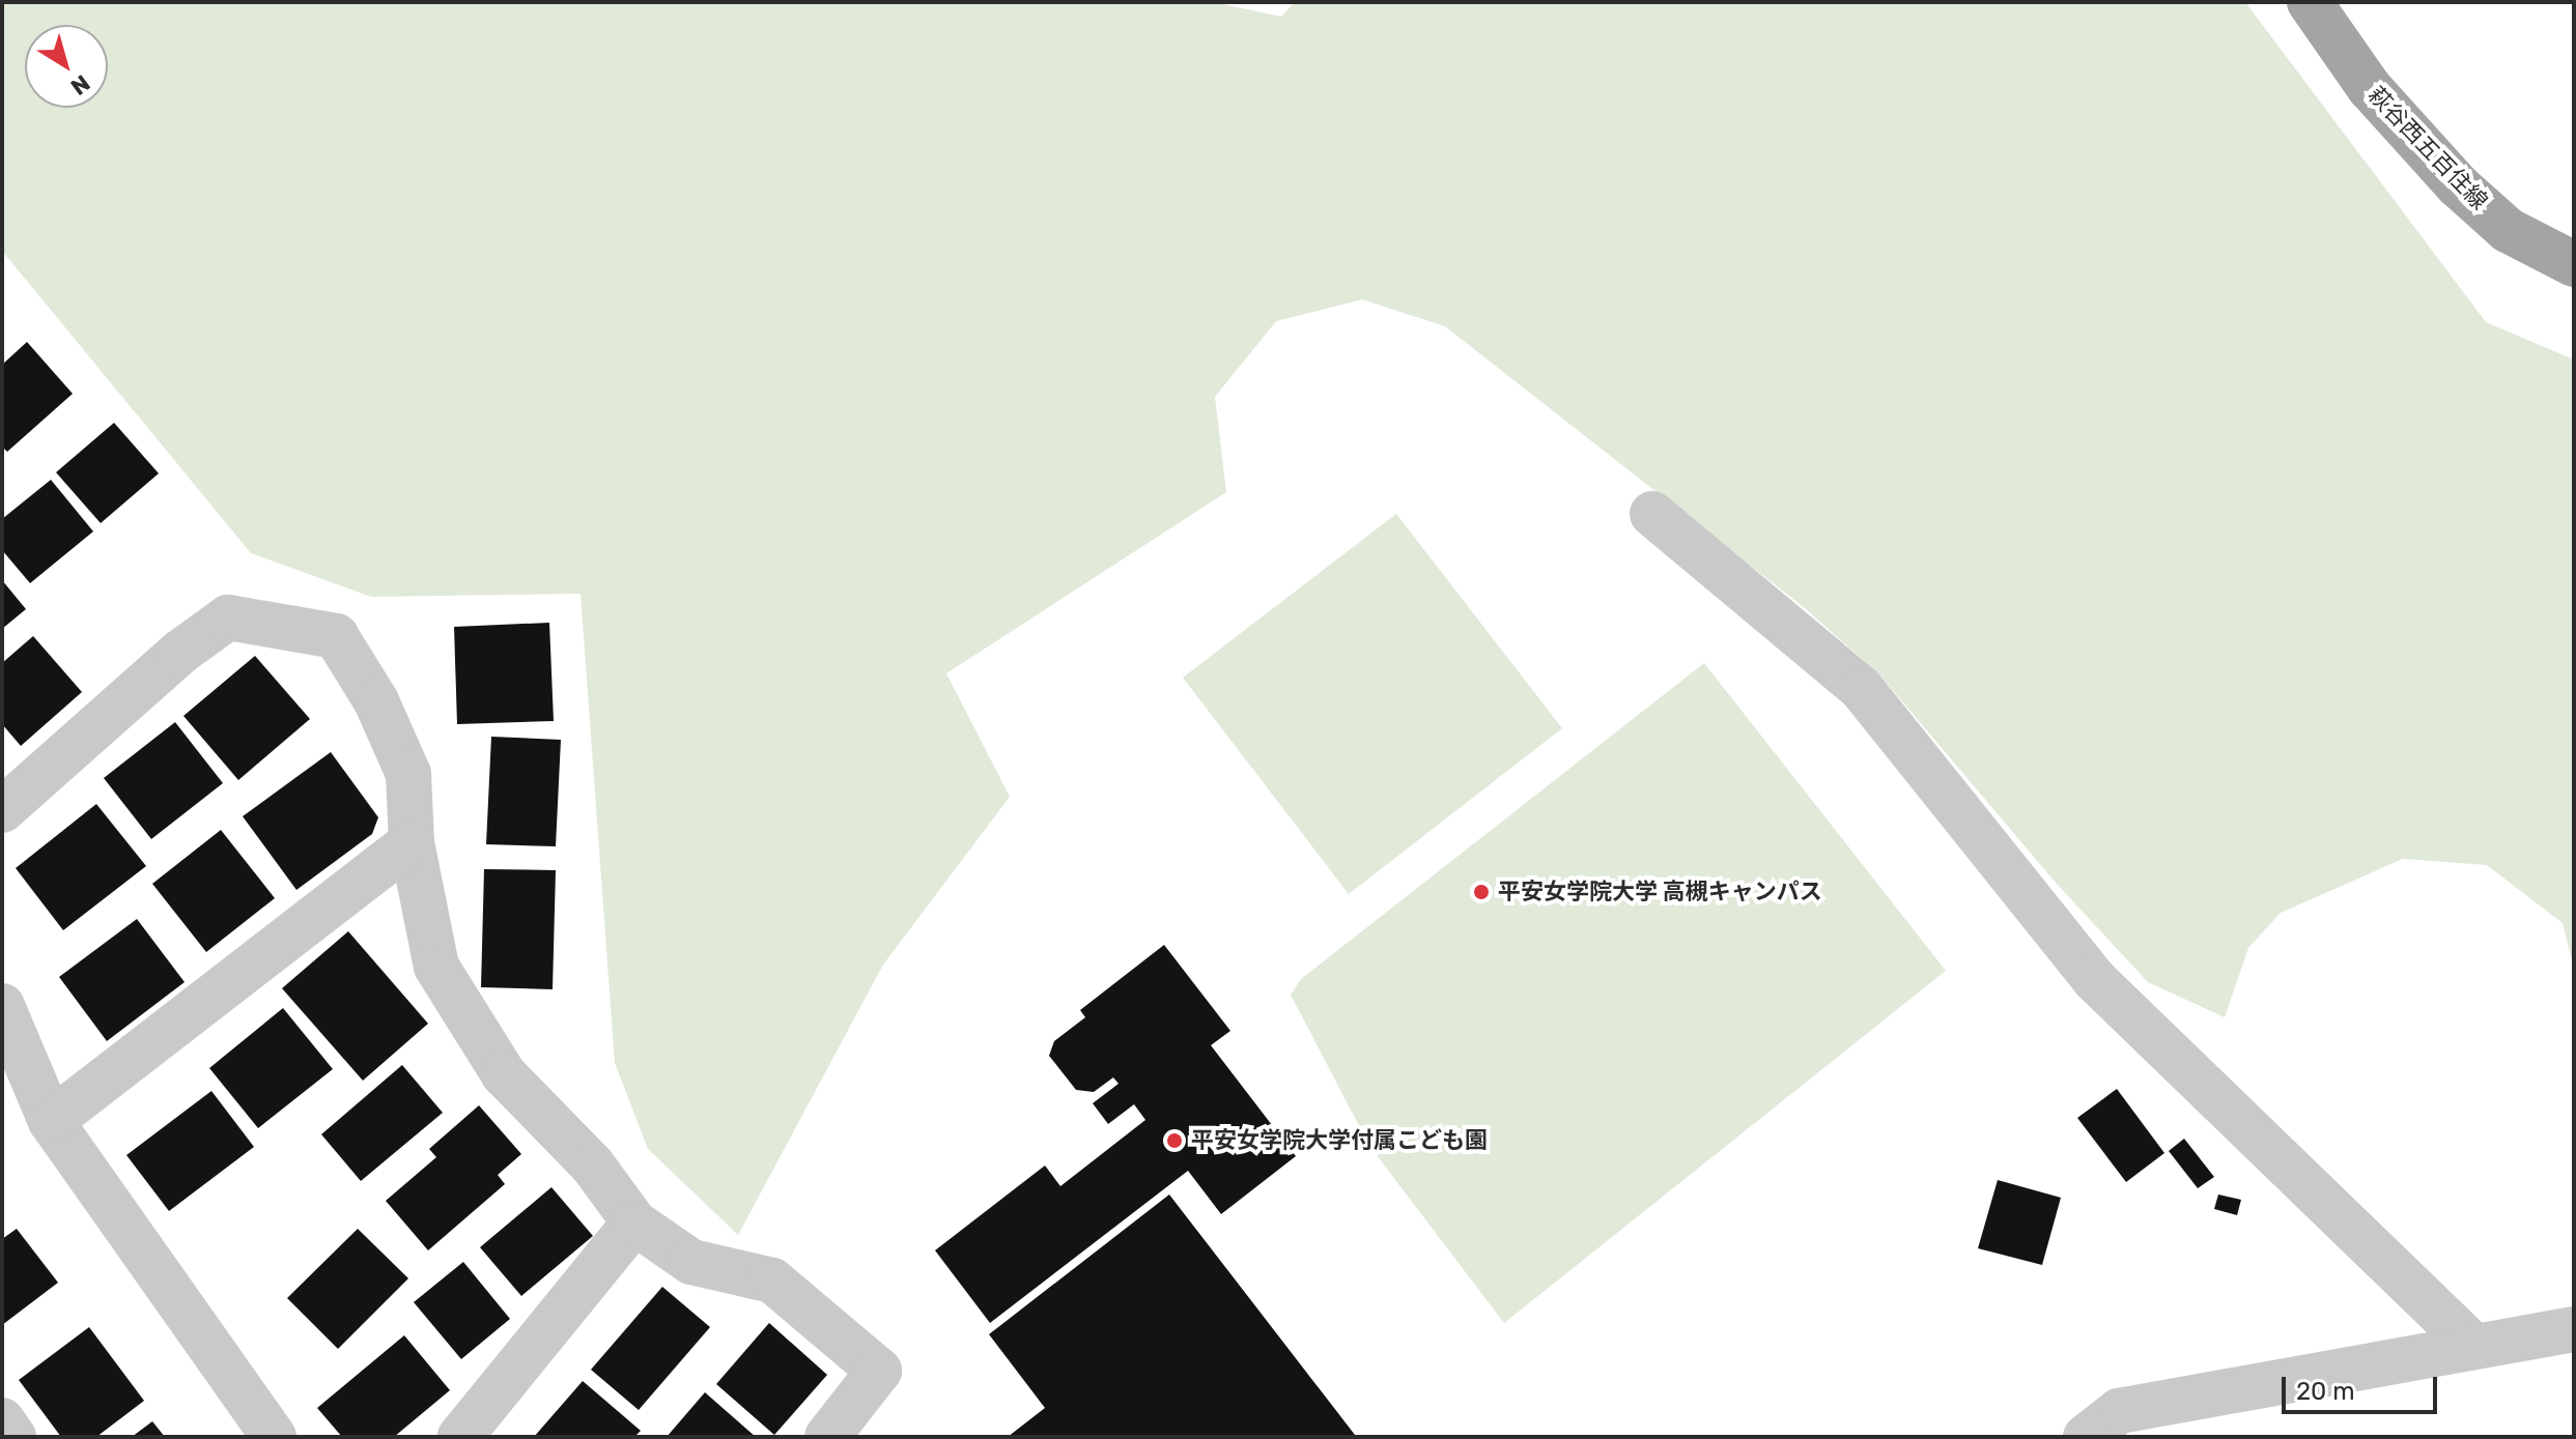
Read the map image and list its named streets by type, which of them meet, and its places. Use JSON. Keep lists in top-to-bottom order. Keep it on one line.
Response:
{"streets":{"main road":["萩谷西五百住線"]},"places":["平安女学院大学 高槻キャンパス","平安女学院大学付属こども園"],"scale_bar":"20 m","north":"bottom right"}
